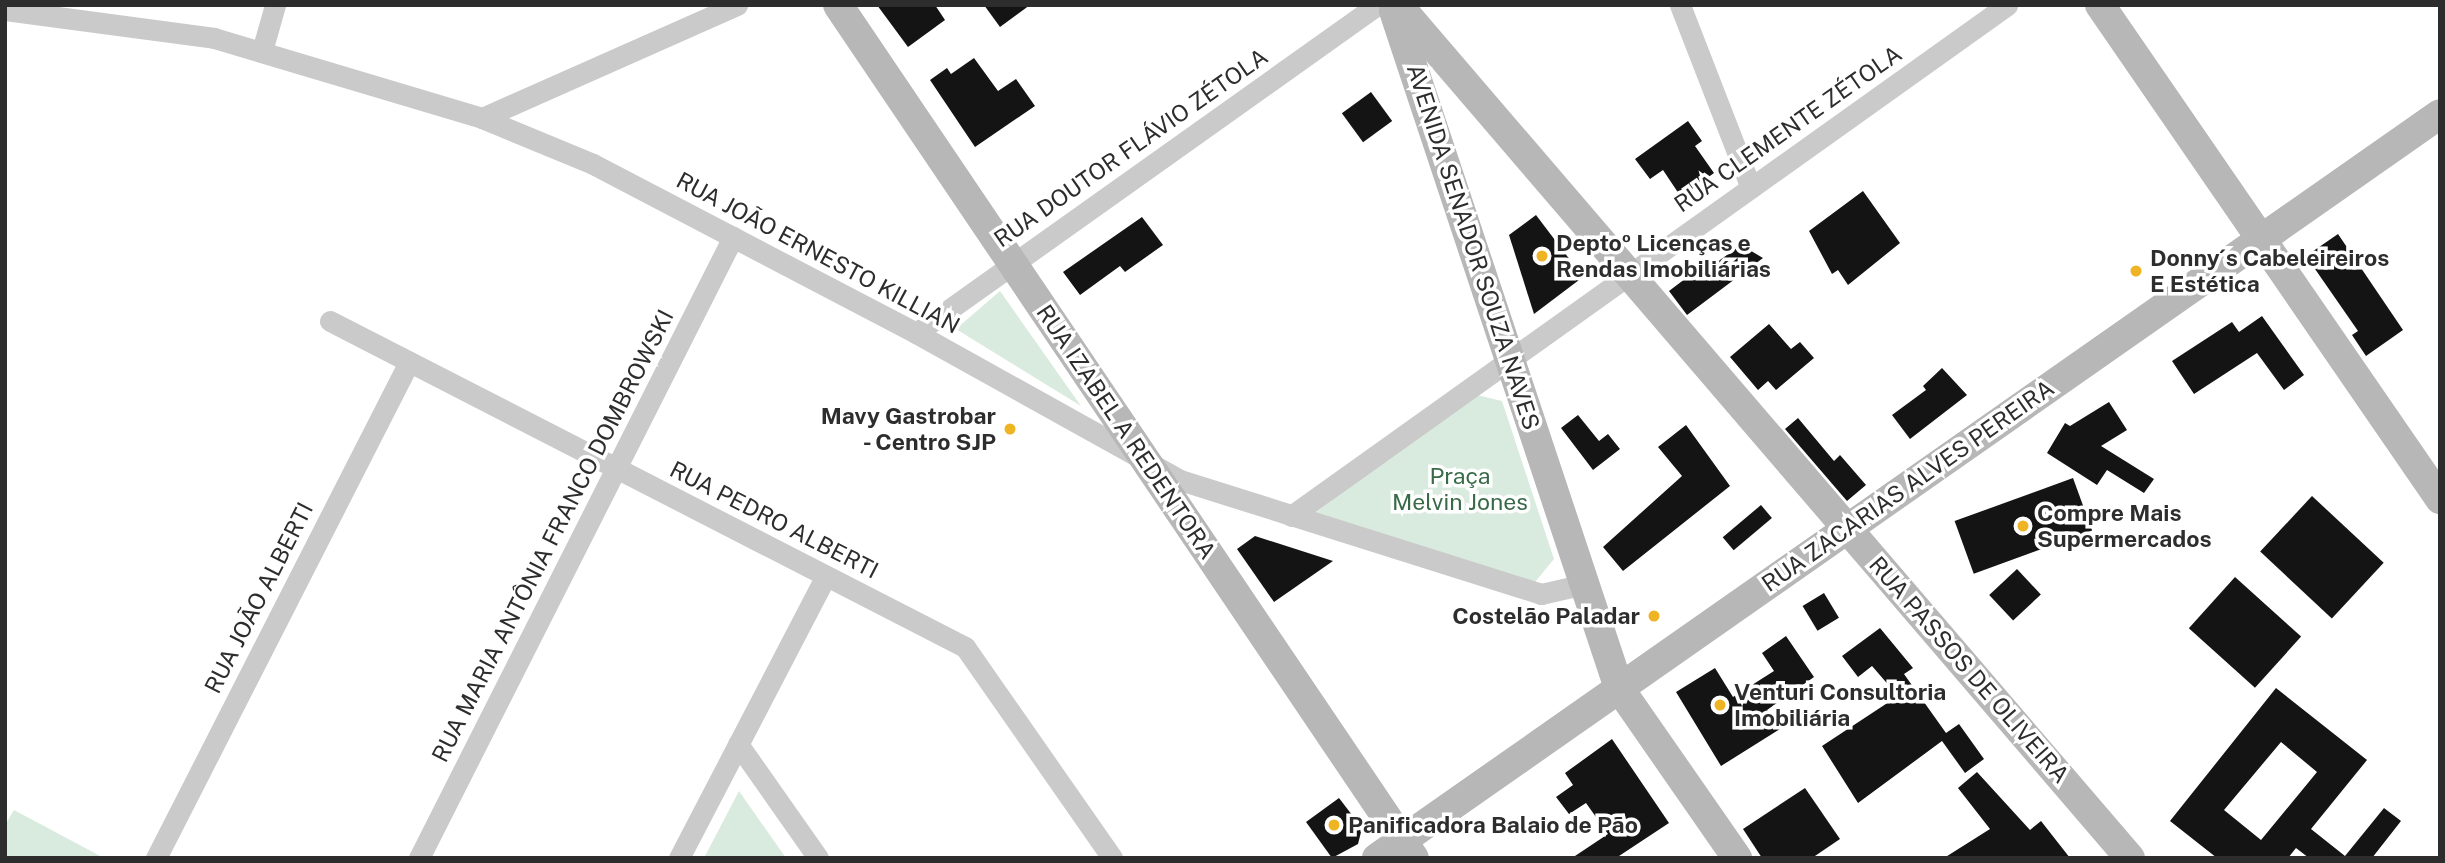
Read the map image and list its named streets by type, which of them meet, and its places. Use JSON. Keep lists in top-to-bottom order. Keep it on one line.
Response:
{"streets":{"main road":["AVENIDA SENADOR SOUZA NAVES","RUA IZABEL A REDENTORA","RUA ZACARIAS ALVES PEREIRA","RUA PASSOS DE OLIVEIRA"],"street":["RUA CLEMENTE ZÉTOLA","RUA DOUTOR FLÁVIO ZÉTOLA","RUA JOÃO ERNESTO KILLIAN","RUA PEDRO ALBERTI","RUA MARIA ANTÔNIA FRANCO DOMBROWSKI","RUA JOÃO ALBERTI"]},"crossings":[["RUA CLEMENTE ZÉTOLA","AVENIDA SENADOR SOUZA NAVES"],["RUA CLEMENTE ZÉTOLA","RUA JOÃO ERNESTO KILLIAN"],["RUA CLEMENTE ZÉTOLA","RUA PASSOS DE OLIVEIRA"],["RUA DOUTOR FLÁVIO ZÉTOLA","RUA JOÃO ERNESTO KILLIAN"],["RUA DOUTOR FLÁVIO ZÉTOLA","RUA IZABEL A REDENTORA"],["AVENIDA SENADOR SOUZA NAVES","RUA JOÃO ERNESTO KILLIAN"],["AVENIDA SENADOR SOUZA NAVES","RUA ZACARIAS ALVES PEREIRA"],["AVENIDA SENADOR SOUZA NAVES","RUA PASSOS DE OLIVEIRA"],["RUA JOÃO ERNESTO KILLIAN","RUA IZABEL A REDENTORA"],["RUA JOÃO ERNESTO KILLIAN","RUA MARIA ANTÔNIA FRANCO DOMBROWSKI"],["RUA IZABEL A REDENTORA","RUA ZACARIAS ALVES PEREIRA"],["RUA ZACARIAS ALVES PEREIRA","RUA PASSOS DE OLIVEIRA"],["RUA PEDRO ALBERTI","RUA MARIA ANTÔNIA FRANCO DOMBROWSKI"],["RUA PEDRO ALBERTI","RUA JOÃO ALBERTI"]],"parks":["Praça Melvin Jones"],"places":["Deptoº Licenças e Rendas Imobiliárias","Donny´s Cabeleireiros E Estética","Mavy Gastrobar - Centro SJP","Compre Mais Supermercados","Costelão Paladar","Venturi Consultoria Imobiliária","Panificadora Balaio de Pão"]}
